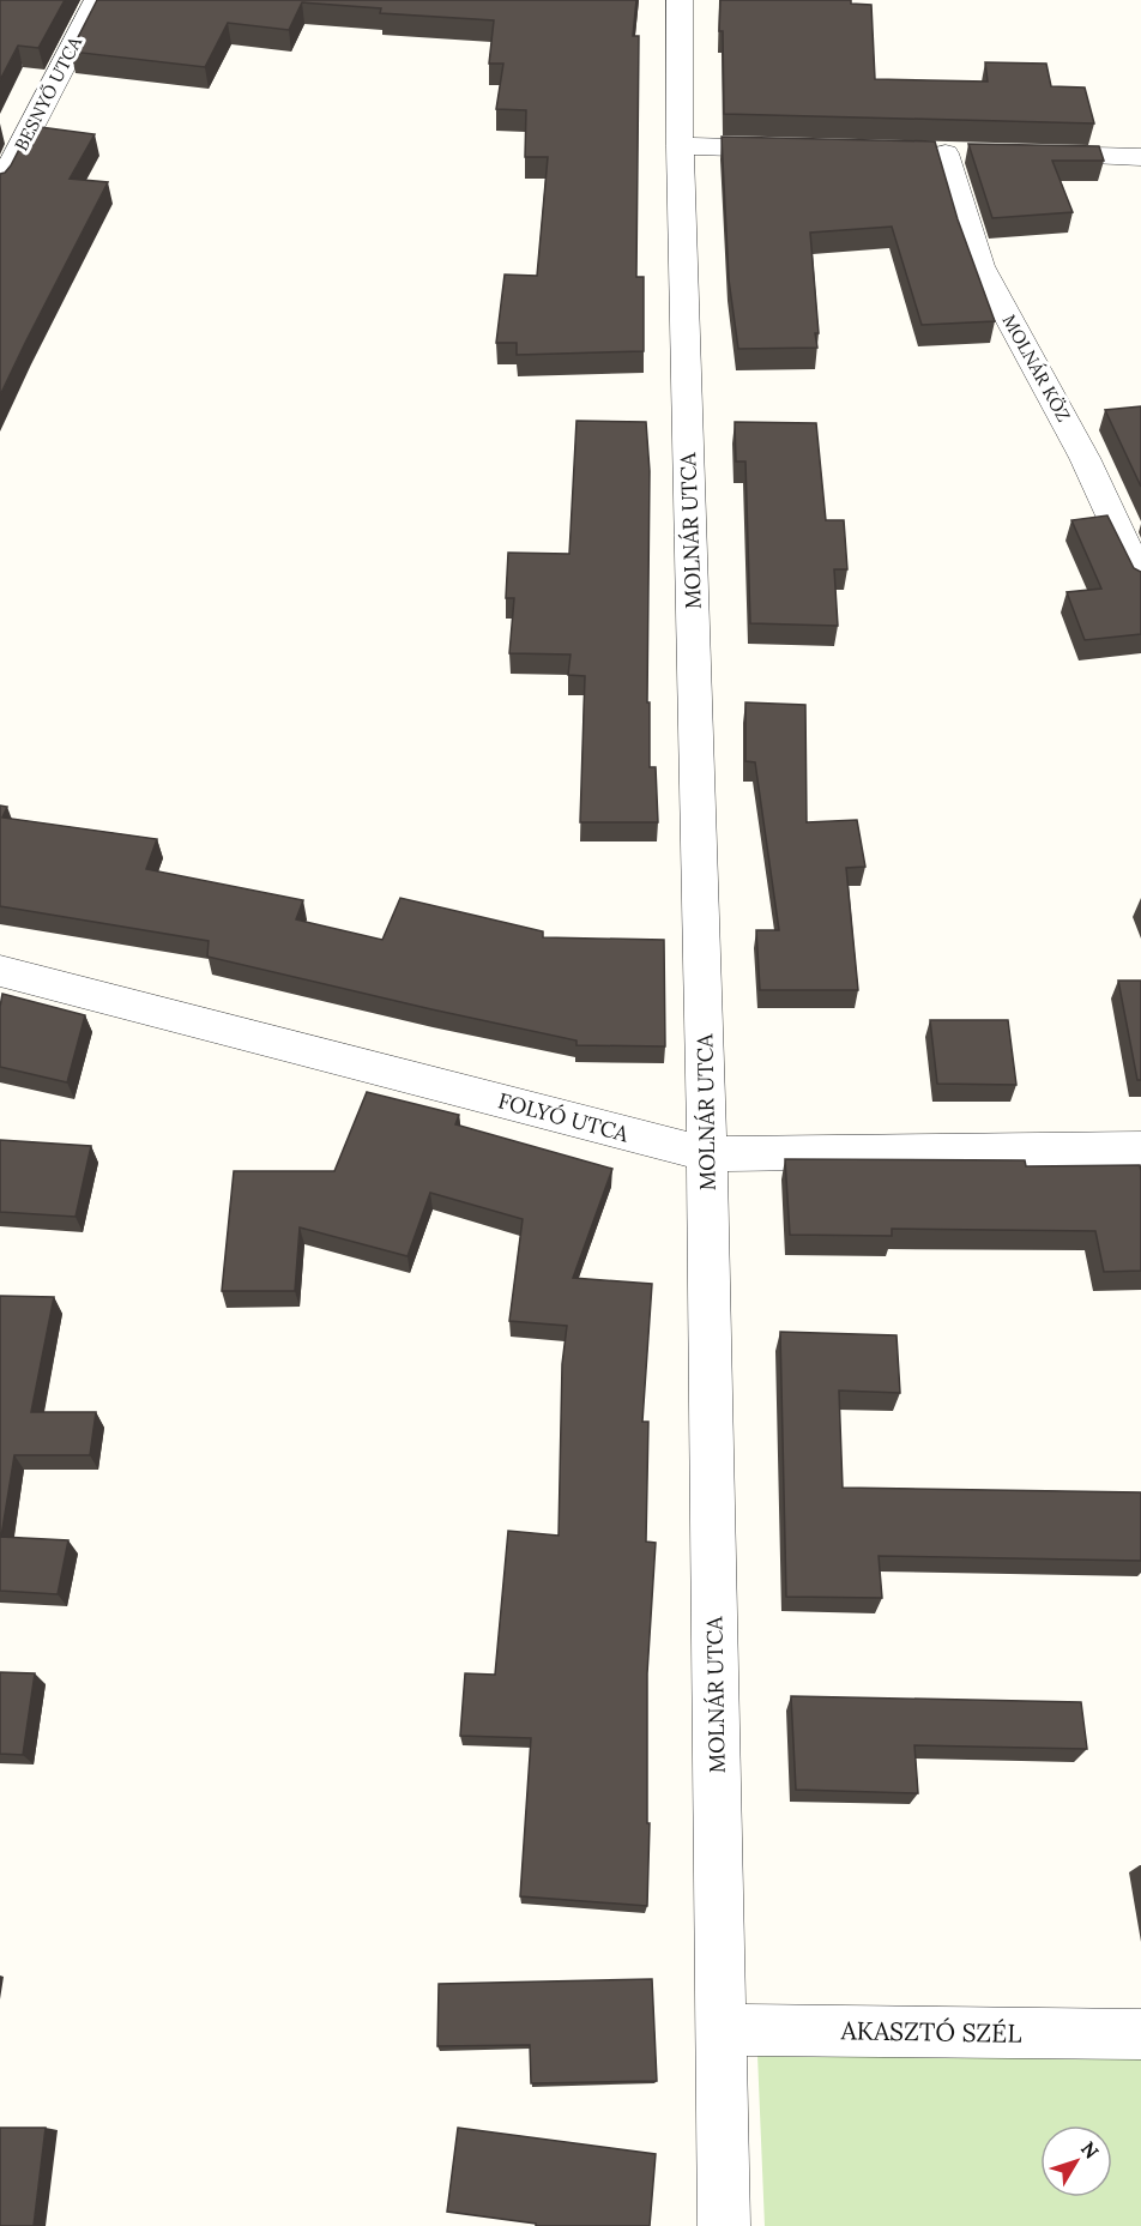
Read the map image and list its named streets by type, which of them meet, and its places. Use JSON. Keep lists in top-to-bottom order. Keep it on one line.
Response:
{"streets":{"street":["BESNYŐ UTCA","MOLNÁR KÖZ","MOLNÁR UTCA","FOLYÓ UTCA","AKASZTÓ SZÉL"]},"crossings":[["MOLNÁR UTCA","FOLYÓ UTCA"],["MOLNÁR UTCA","AKASZTÓ SZÉL"]],"north":"top right"}
